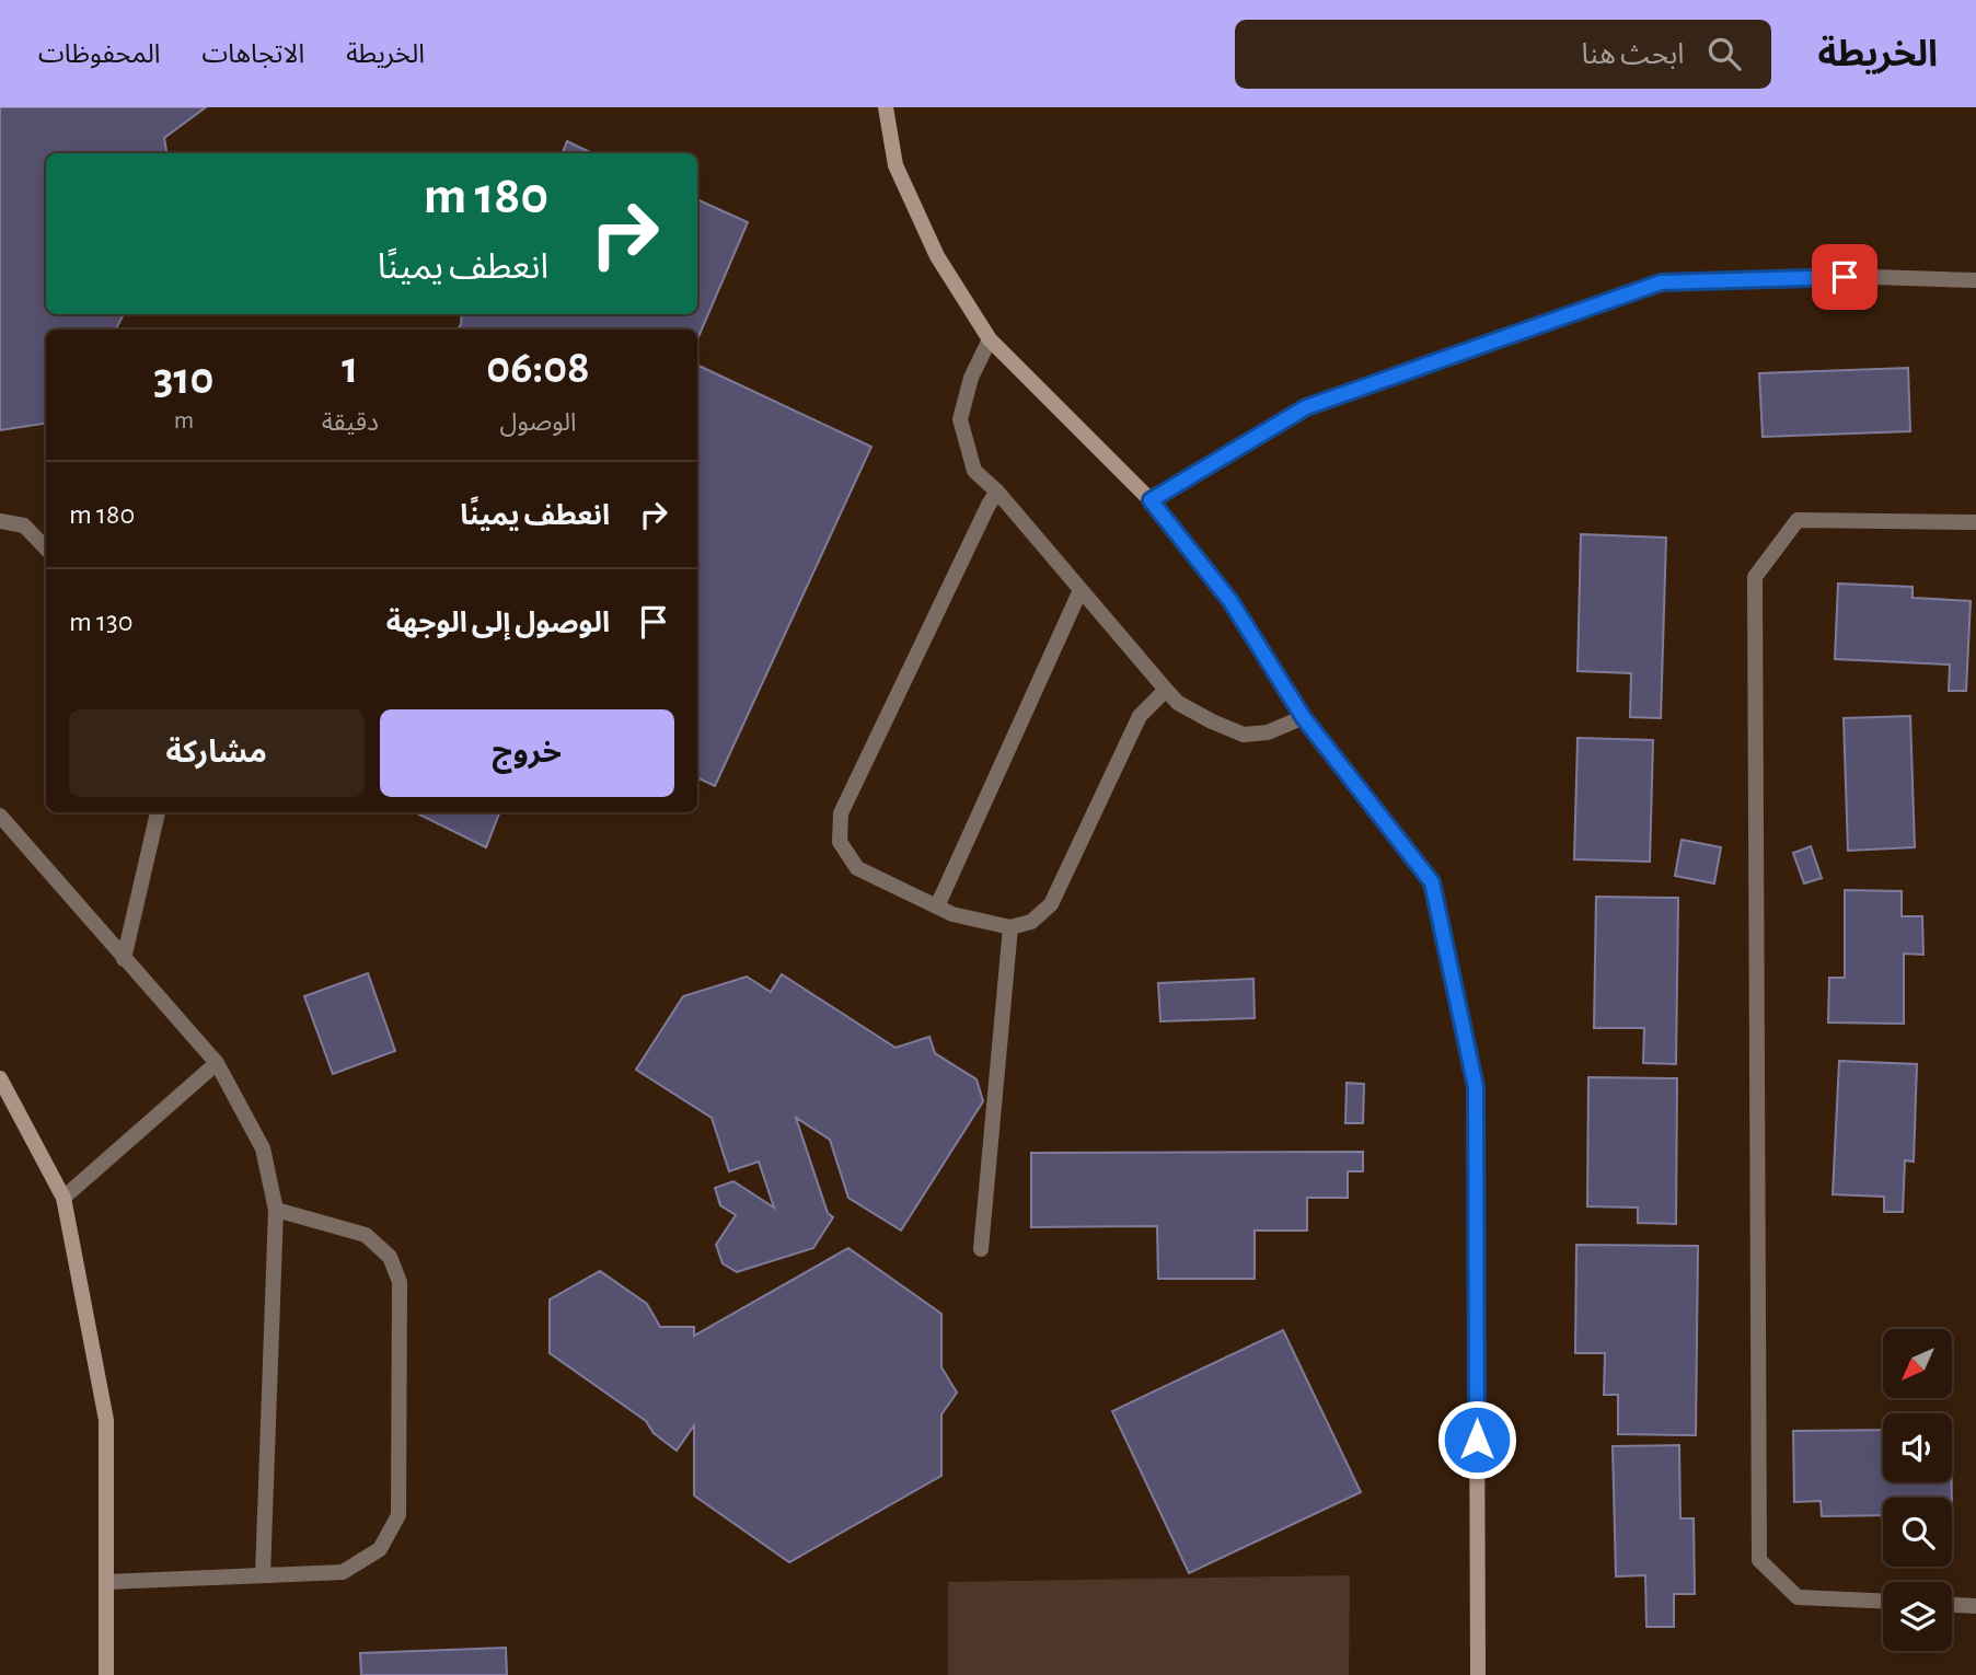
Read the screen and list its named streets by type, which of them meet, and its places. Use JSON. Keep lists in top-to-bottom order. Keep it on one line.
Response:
{"north":"bottom left","page":{"header":"الخريطة","search":"ابحث هنا","nav":["الخريطة","الاتجاهات","المحفوظات"],"turn":["180 m","انعطف يمينًا"],"eta":["06:08","الوصول","1","دقيقة","310","m"],"list":[{"name":"انعطف يمينًا","value":"180 m"},{"name":"الوصول إلى الوجهة","value":"130 m"}],"buttons":["خروج","مشاركة"]}}
